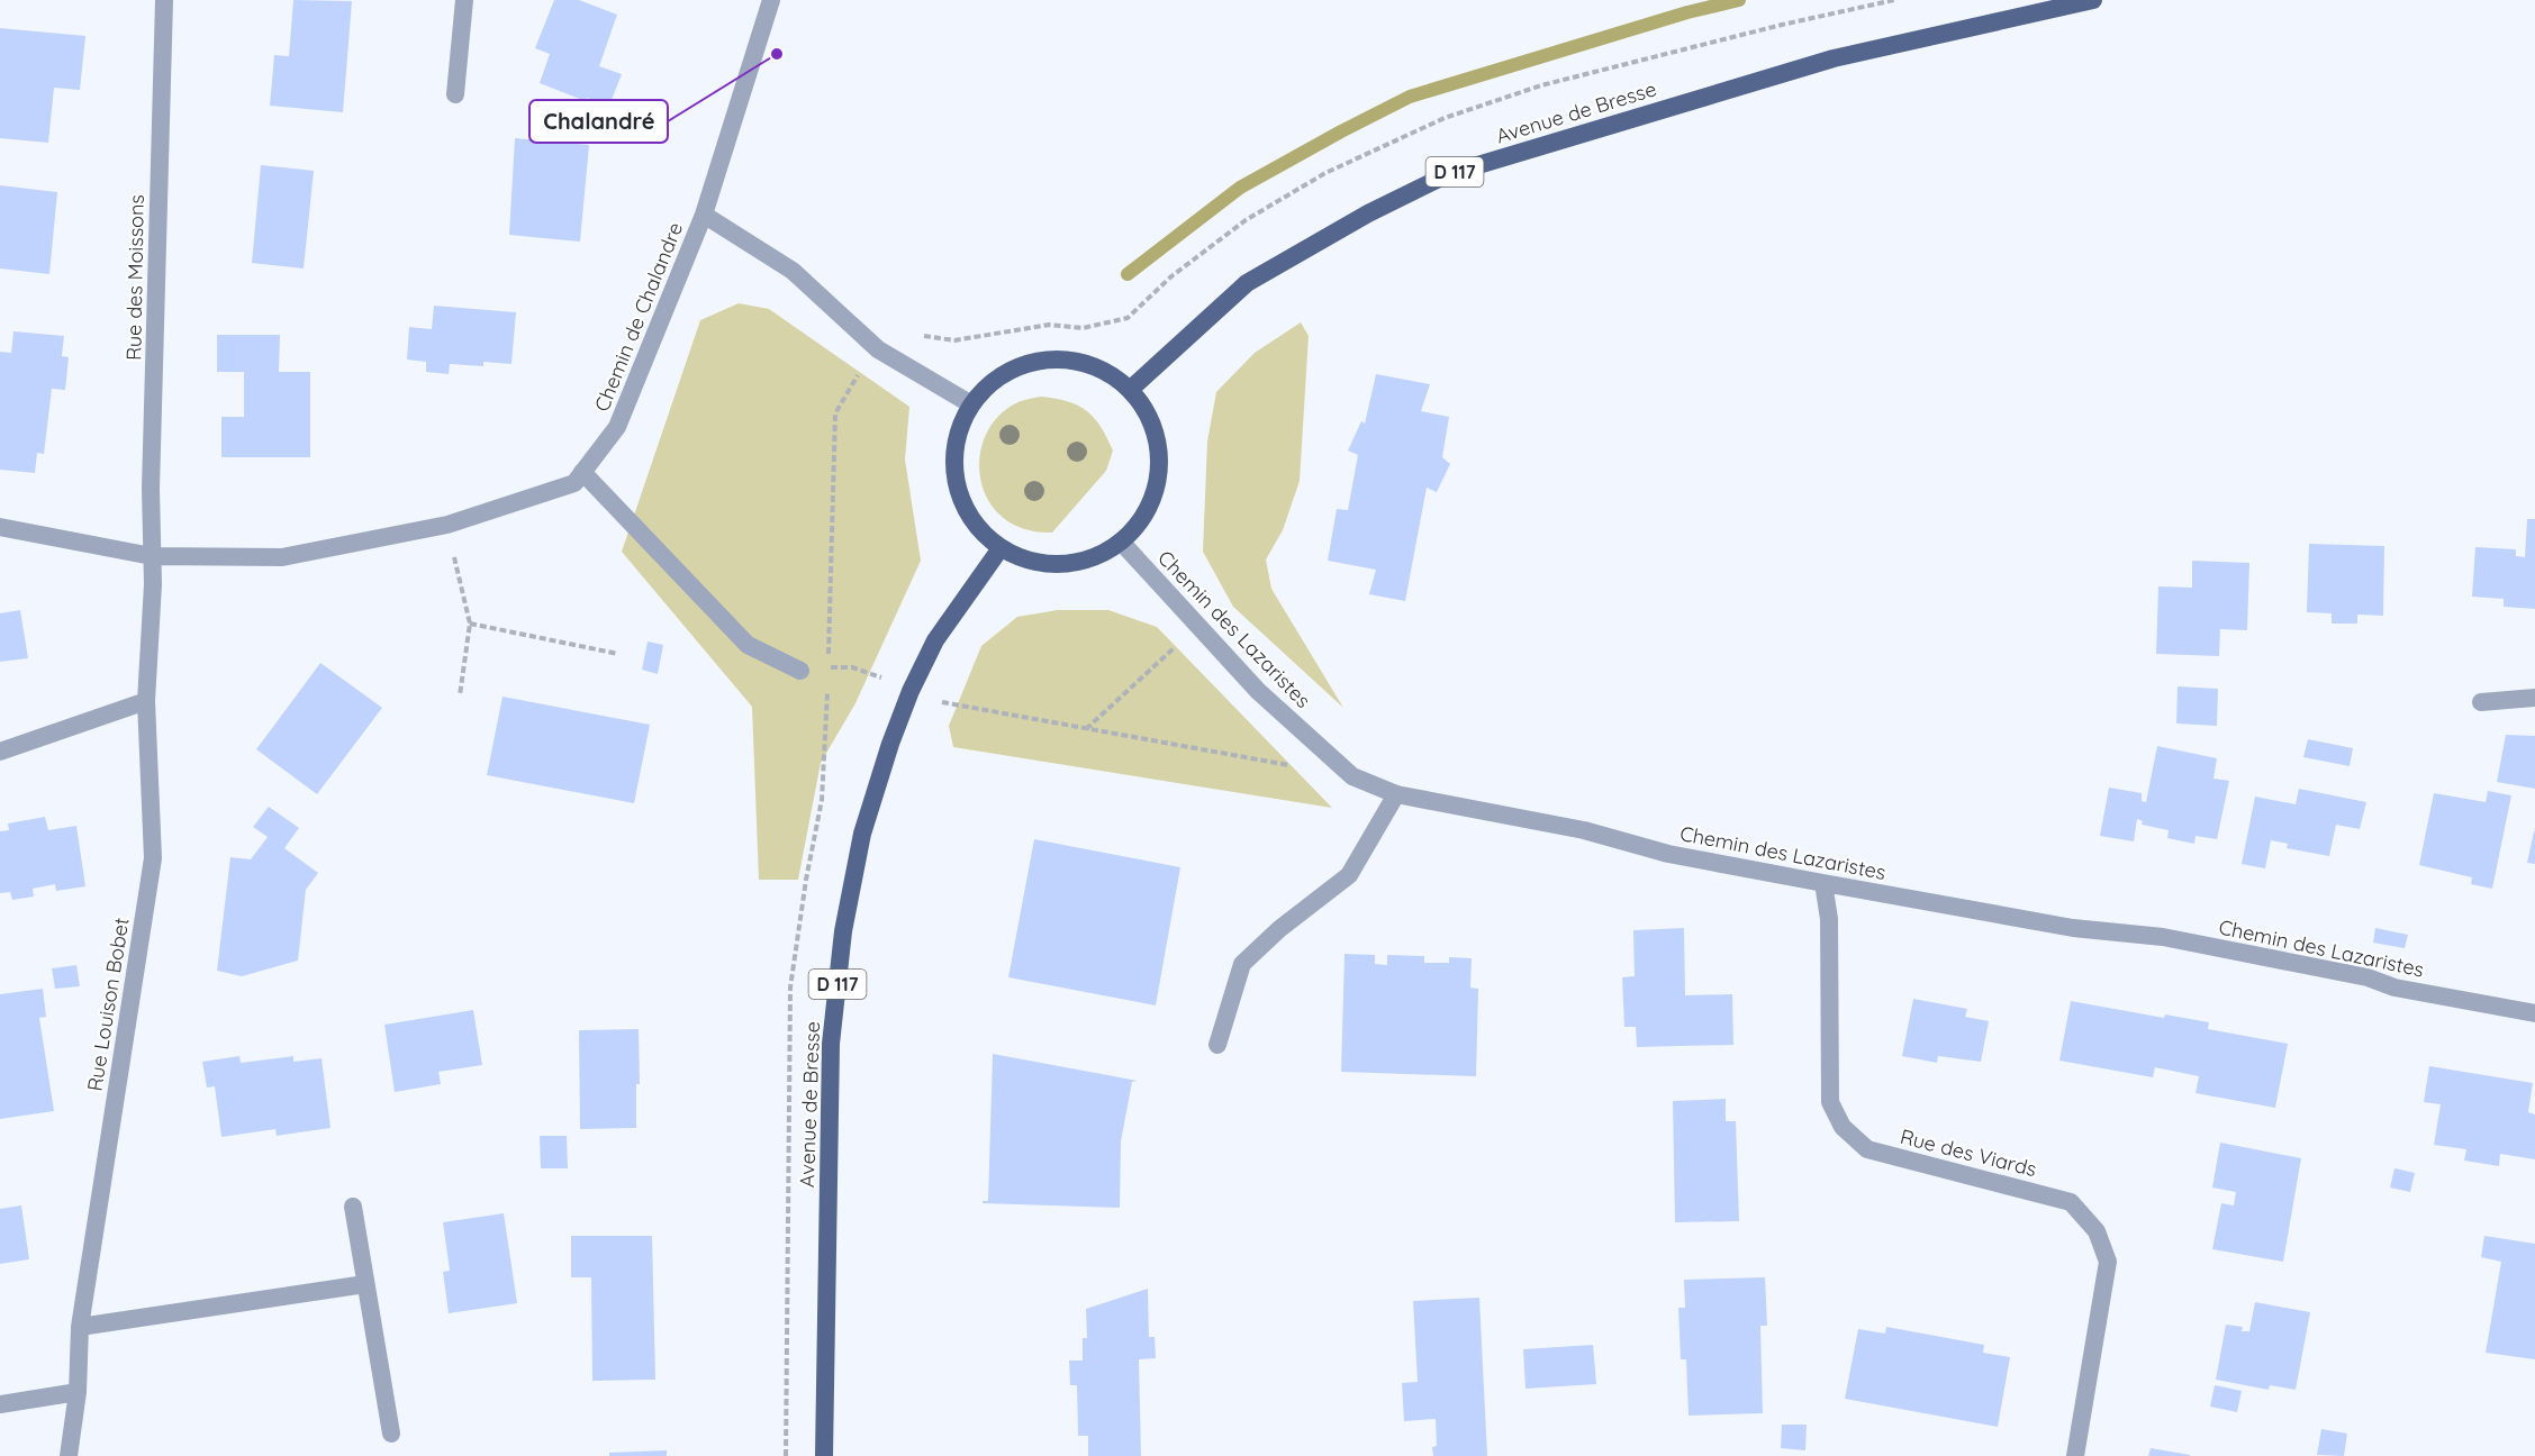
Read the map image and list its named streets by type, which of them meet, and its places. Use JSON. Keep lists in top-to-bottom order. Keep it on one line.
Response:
{"streets":{"main road":["Avenue de Bresse","D 117"],"street":["Rue des Moissons","Chemin de Chalandre","Chemin des Lazaristes","Rue Louison Bobet","Rue des Viards"]},"crossings":[["Avenue de Bresse","Chemin des Lazaristes"],["Rue des Moissons","Chemin de Chalandre"],["Rue des Moissons","Rue Louison Bobet"],["Chemin de Chalandre","Rue Louison Bobet"],["Chemin des Lazaristes","Rue des Viards"]],"places":["Chalandré"]}
